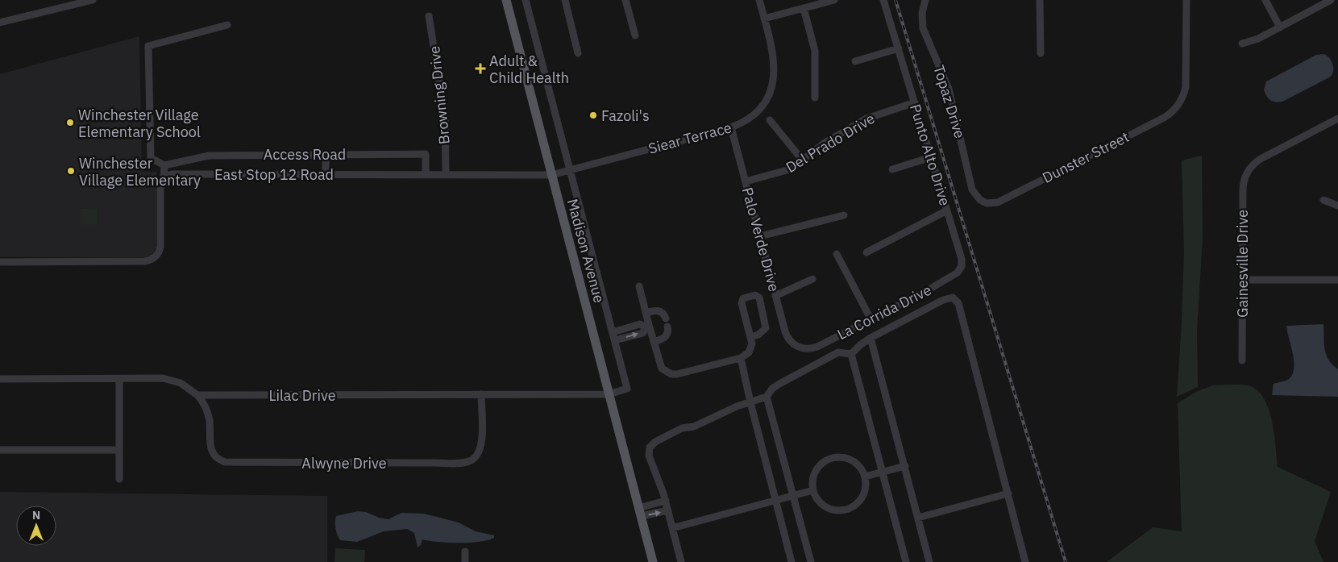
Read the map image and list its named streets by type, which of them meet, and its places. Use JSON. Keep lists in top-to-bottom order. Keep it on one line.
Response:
{"streets":{"main road":["Madison Avenue"],"street":["Browning Drive","Topaz Drive","Siear Terrace","Del Prado Drive","Access Road","Punto Alto Drive","Dunster Street","East Stop 12 Road","Palo Verde Drive","Gainesville Drive","La Corrida Drive","Lilac Drive","Alwyne Drive"]},"crossings":[["Browning Drive","East Stop 12 Road"],["Topaz Drive","Dunster Street"],["Siear Terrace","East Stop 12 Road"],["Siear Terrace","Palo Verde Drive"],["Siear Terrace","Madison Avenue"],["Del Prado Drive","Punto Alto Drive"],["Del Prado Drive","Palo Verde Drive"],["Access Road","East Stop 12 Road"],["Punto Alto Drive","La Corrida Drive"],["East Stop 12 Road","Madison Avenue"],["Palo Verde Drive","La Corrida Drive"],["Madison Avenue","Lilac Drive"],["Lilac Drive","Alwyne Drive"]],"places":{"health":["Adult & Child Health"],"other":["Fazoli's","Winchester Village Elementary School","Winchester Village Elementary"]},"north":"top"}
